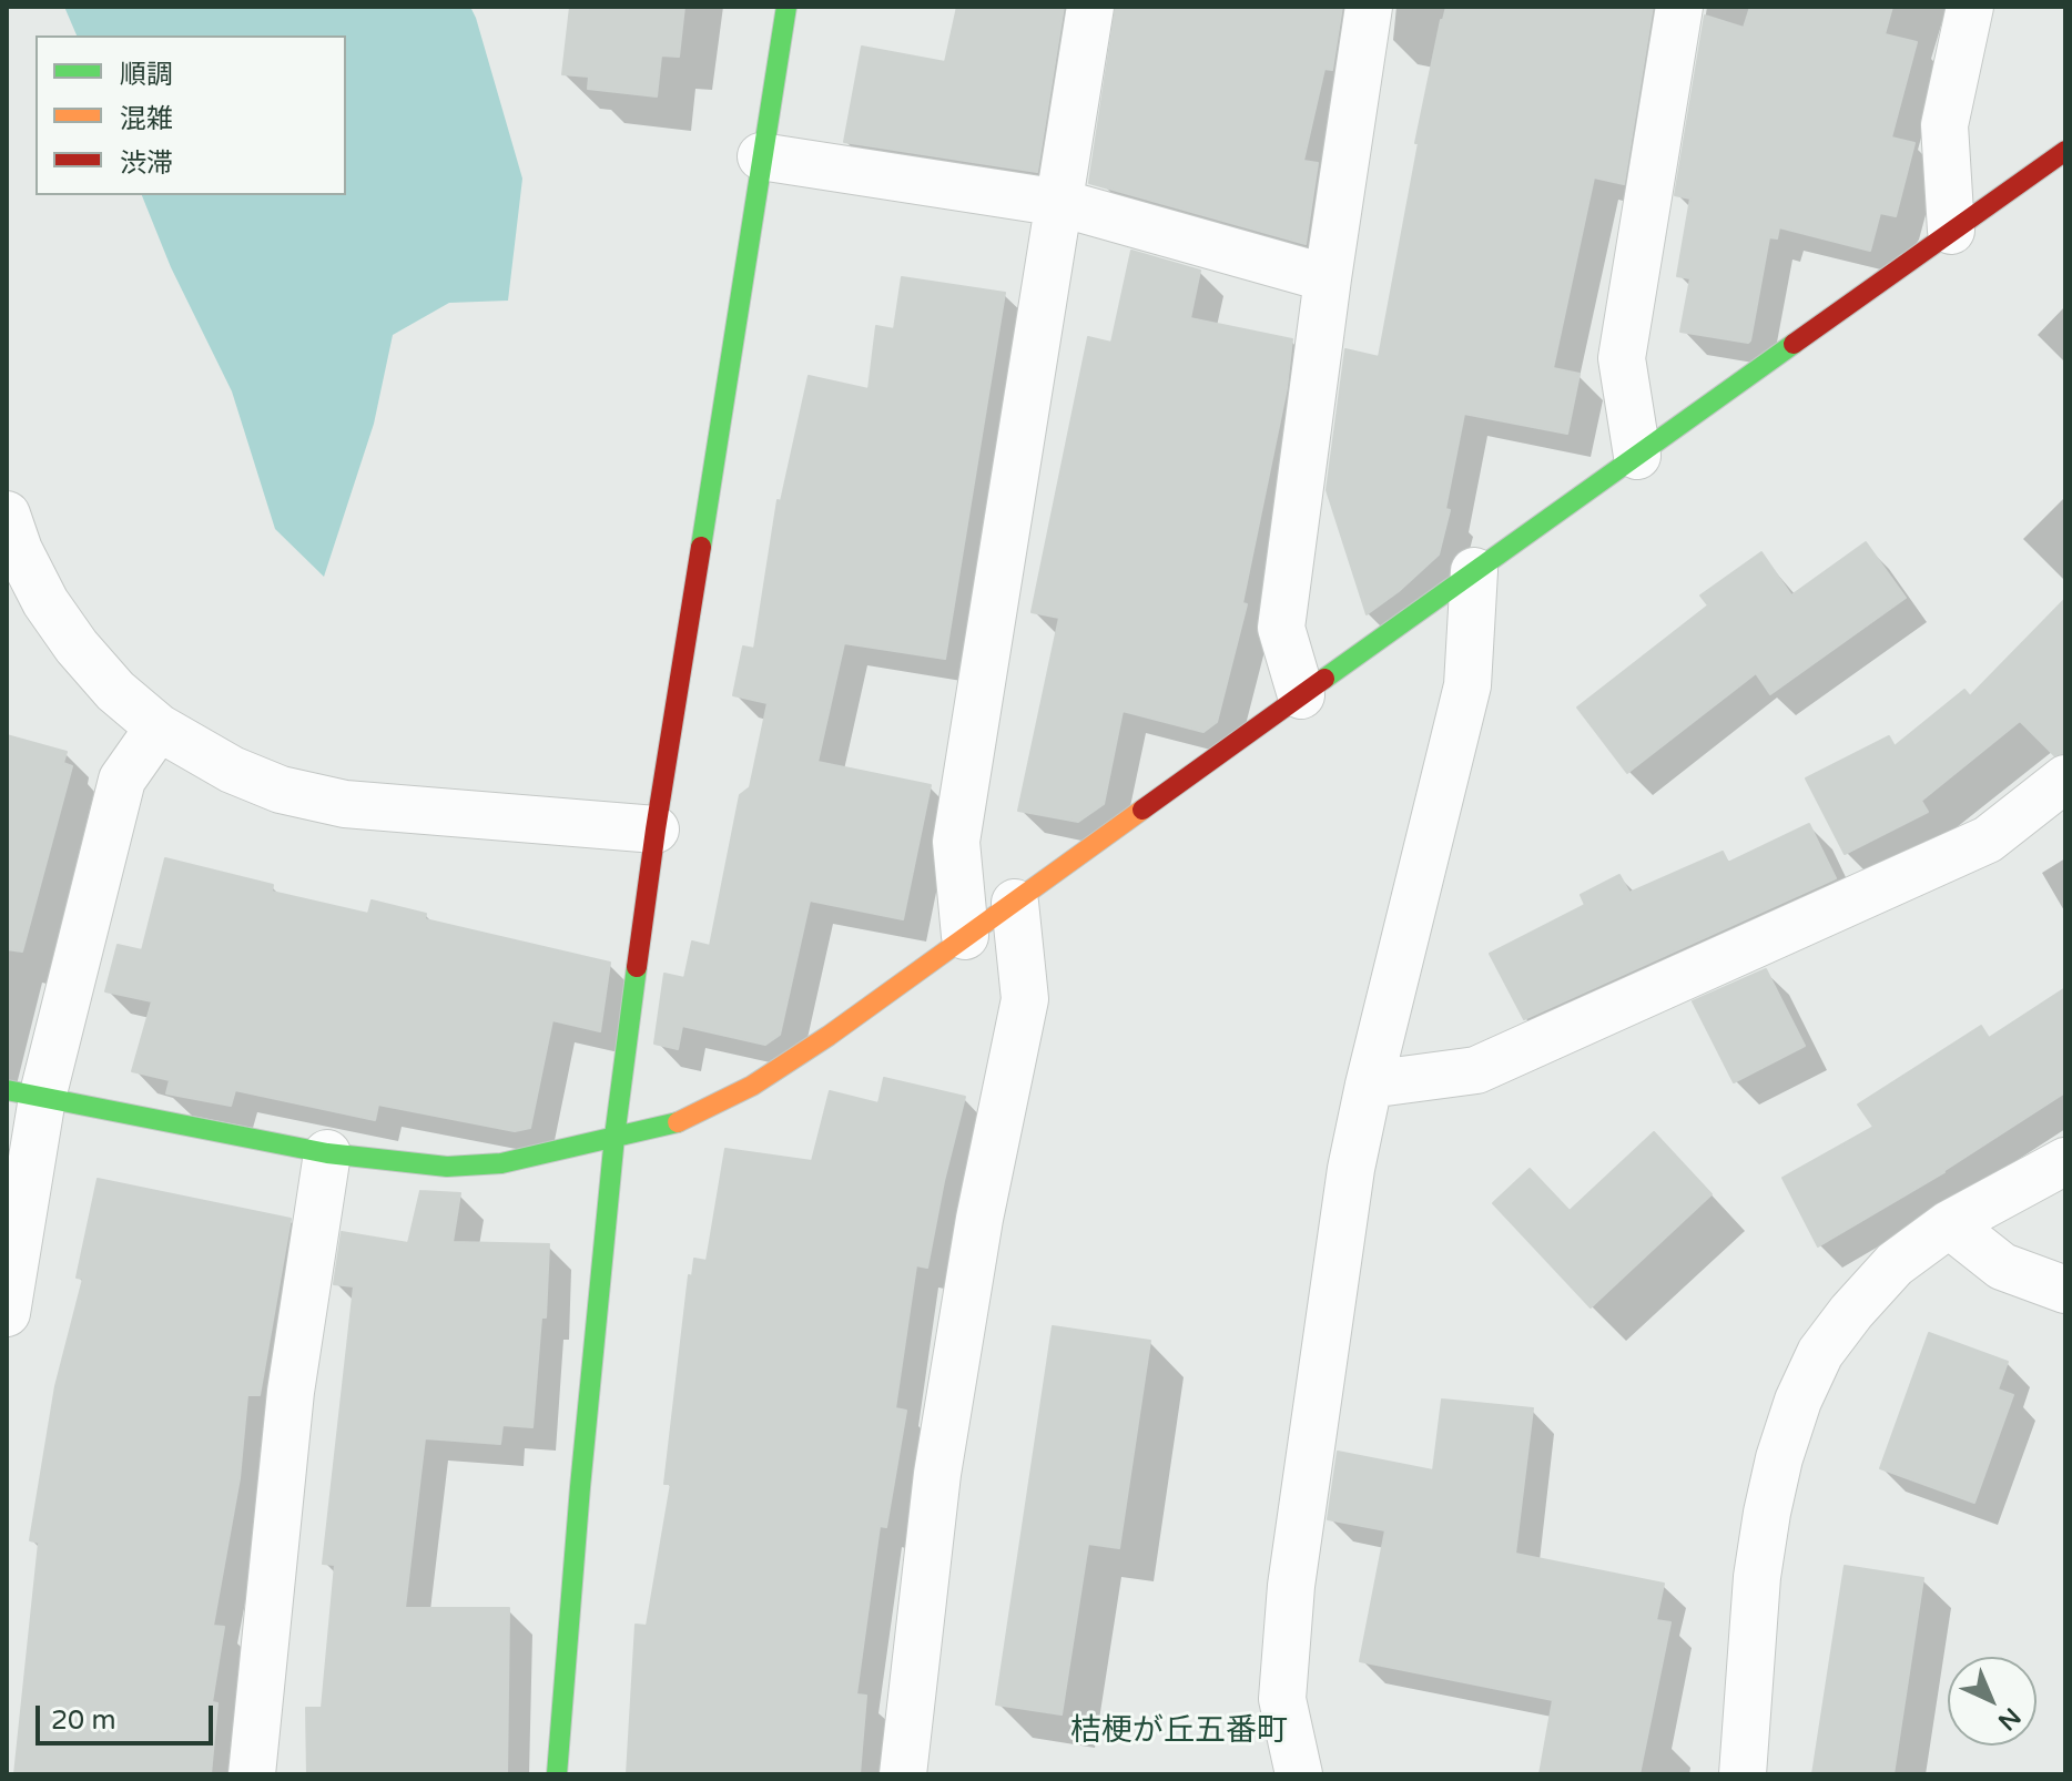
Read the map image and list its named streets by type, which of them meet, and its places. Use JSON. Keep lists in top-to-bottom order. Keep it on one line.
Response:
{"districts":["桔梗が丘五番町"],"legend":["順調","混雑","渋滞"],"scale_bar":"20 m","north":"bottom right"}
